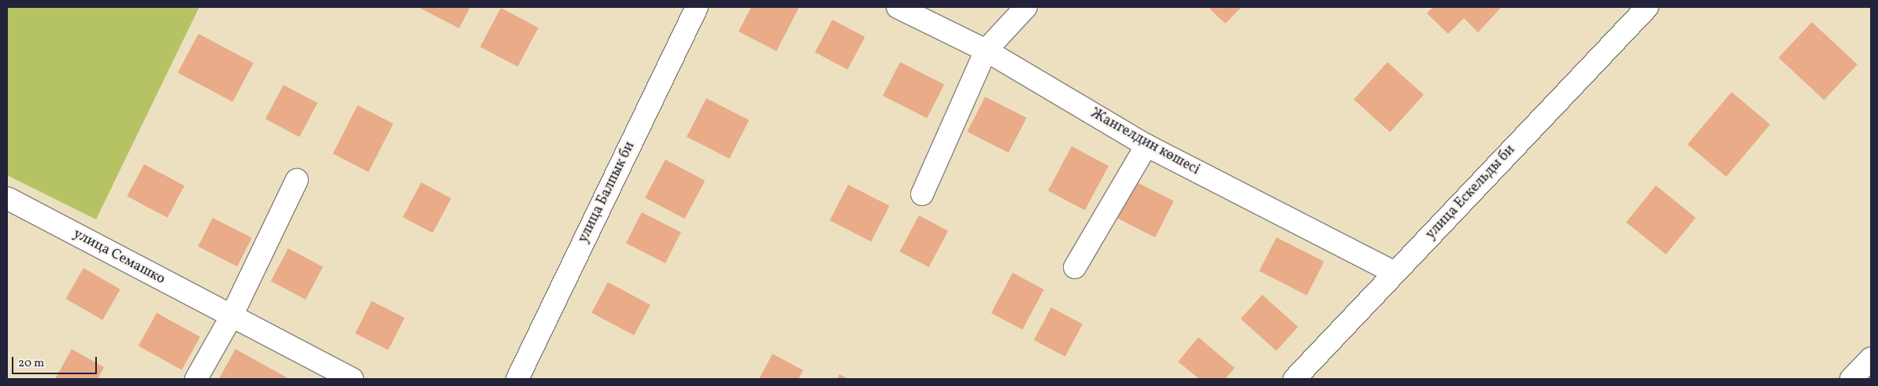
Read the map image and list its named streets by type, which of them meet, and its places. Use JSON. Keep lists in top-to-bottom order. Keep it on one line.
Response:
{"streets":{"street":["Жангелдин көшесі","улица Балпык би","улица Ескельды би","улица Семашко"]},"crossings":[["Жангелдин көшесі","улица Ескельды би"]],"scale_bar":"20 m"}
